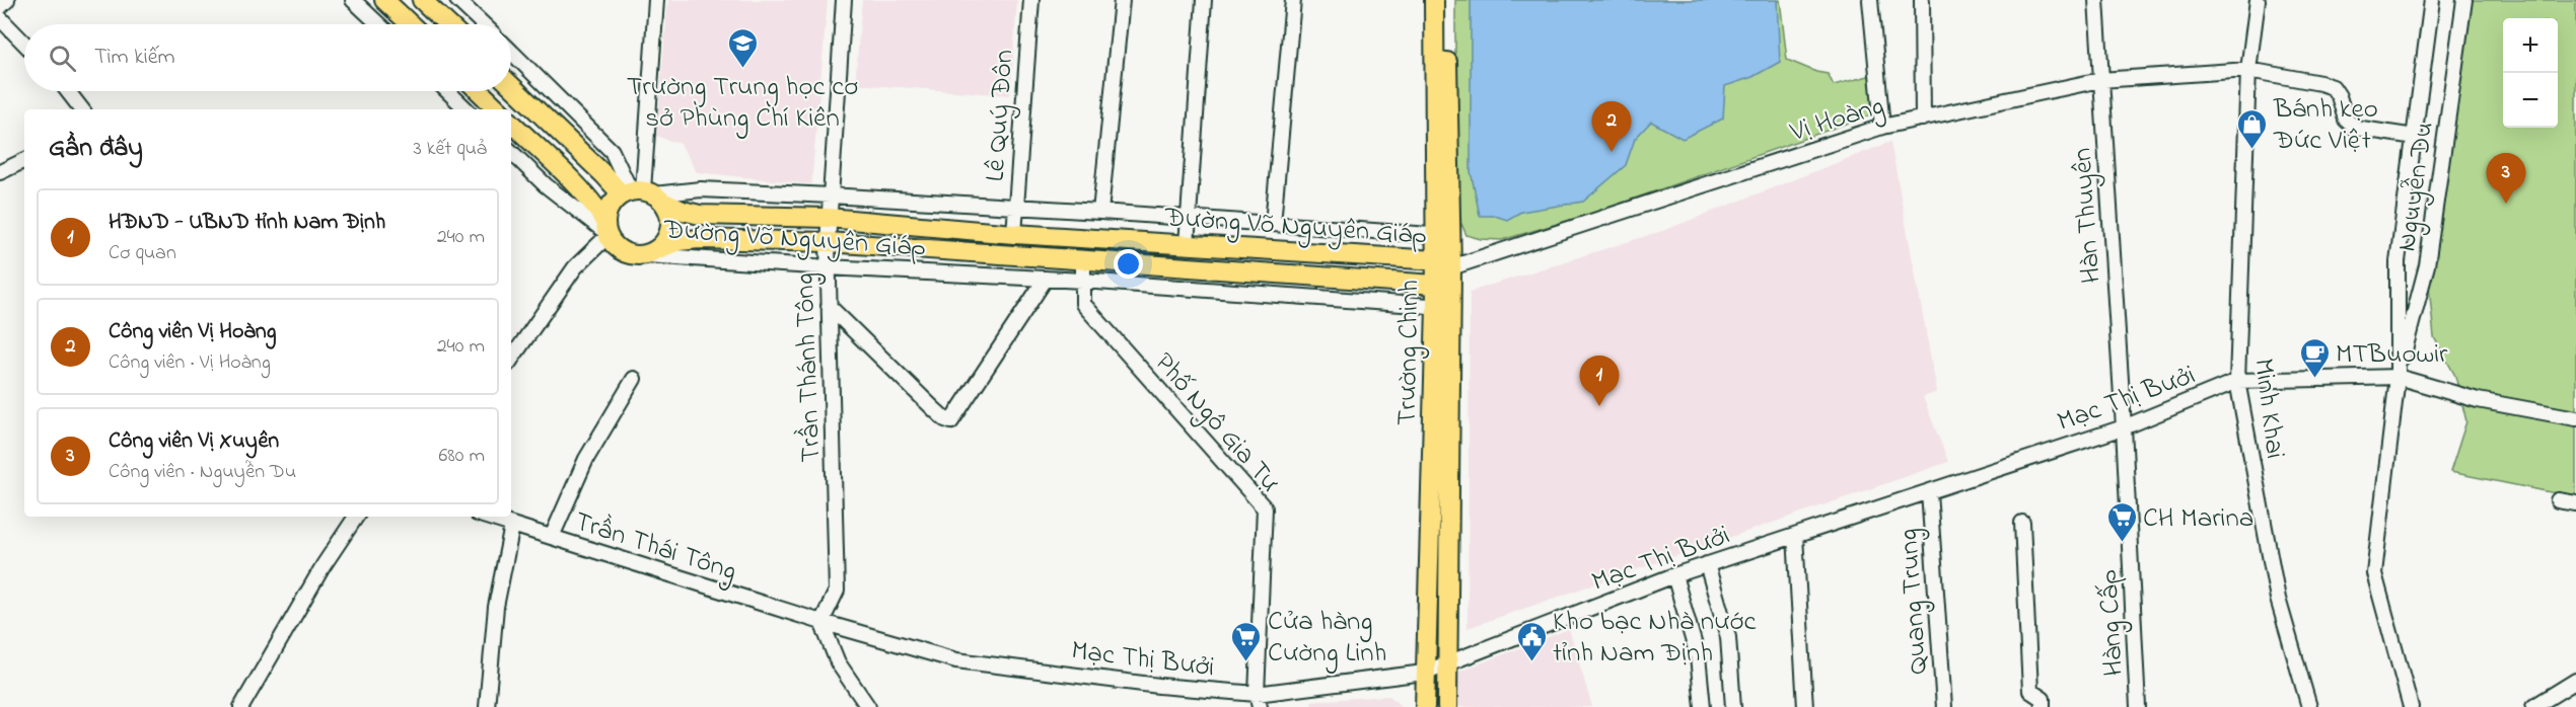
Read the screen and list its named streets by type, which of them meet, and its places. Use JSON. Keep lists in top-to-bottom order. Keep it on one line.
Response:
{"streets":{"main road":["Đường Võ Nguyên Giáp","Trường Chinh"],"street":["Lê Quý Đôn","Vị Hoàng","Nguyễn Du","Hàn Thuyên","Trần Thánh Tông","Mạc Thị Bưởi","Minh Khai","Phố Ngô Gia Tự","Trần Thái Tông","Quang Trung","Hàng Cấp"]},"crossings":[["Lê Quý Đôn","Đường Võ Nguyên Giáp"],["Vị Hoàng","Hàn Thuyên"],["Vị Hoàng","Đường Võ Nguyên Giáp"],["Vị Hoàng","Trường Chinh"],["Vị Hoàng","Minh Khai"],["Nguyễn Du","Mạc Thị Bưởi"],["Hàn Thuyên","Mạc Thị Bưởi"],["Hàn Thuyên","Hàng Cấp"],["Đường Võ Nguyên Giáp","Trường Chinh"],["Đường Võ Nguyên Giáp","Trần Thánh Tông"],["Đường Võ Nguyên Giáp","Phố Ngô Gia Tự"],["Trường Chinh","Mạc Thị Bưởi"],["Trần Thánh Tông","Mạc Thị Bưởi"],["Trần Thánh Tông","Trần Thái Tông"],["Mạc Thị Bưởi","Minh Khai"],["Mạc Thị Bưởi","Phố Ngô Gia Tự"],["Mạc Thị Bưởi","Trần Thái Tông"],["Mạc Thị Bưởi","Quang Trung"],["Mạc Thị Bưởi","Hàng Cấp"]],"places":{"school or university":["Trường Trung học cơ sở Phùng Chí Kiên"],"shop":["Bánh kẹo Đức Việt"],"cafe":["MTBuowir"],"supermarket":["CH Marina","Cửa hàng Cường Linh"],"public building":["Kho bạc Nhà nước tỉnh Nam Định"]},"page":{"map_buttons":["+","−"],"search":"Tìm kiếm","pins":["2","3","1"],"heading":["Gần đây","3 kết quả"],"list":[{"mark":"1","name":"HĐND - UBND tỉnh Nam Định","note":"Cơ quan","value":"240 m"},{"mark":"2","name":"Công viên Vị Hoàng","note":"Công viên · Vị Hoàng","value":"240 m"},{"mark":"3","name":"Công viên Vị Xuyên","note":"Công viên · Nguyễn Du","value":"680 m"}]}}
